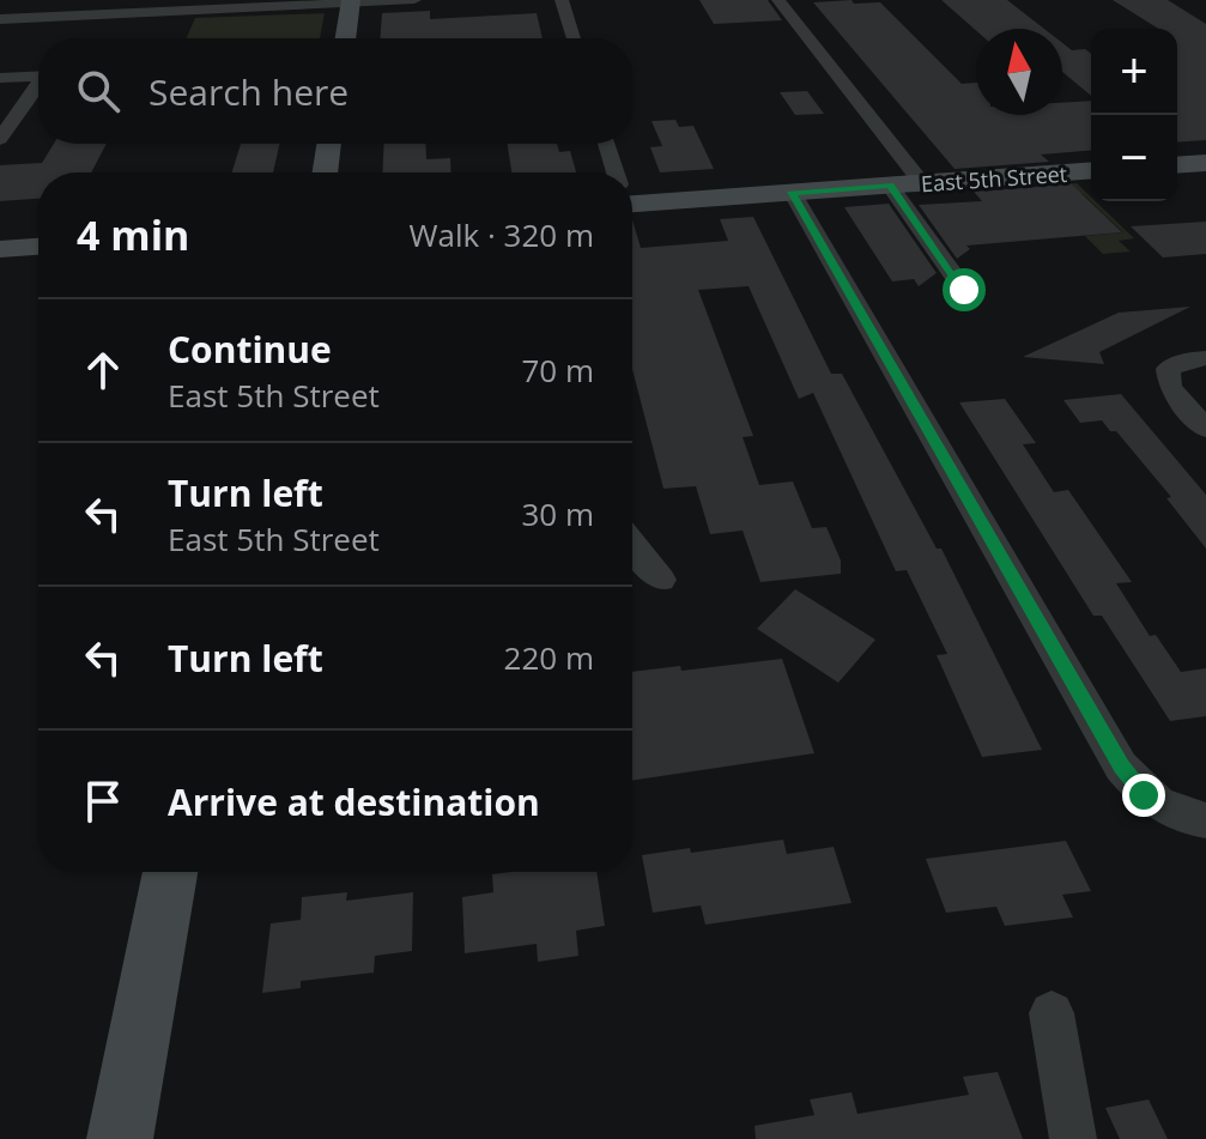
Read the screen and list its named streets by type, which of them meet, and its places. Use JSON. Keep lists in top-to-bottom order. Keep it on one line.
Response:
{"streets":{"main road":["East 5th Street"]},"north":"top","page":{"map_buttons":["+","−"],"search":"Search here","heading":["4 min","Walk · 320 m"],"list":[["Continue","East 5th Street","70 m"],["Turn left","East 5th Street","30 m"],["Turn left","220 m"],"Arrive at destination"]}}
